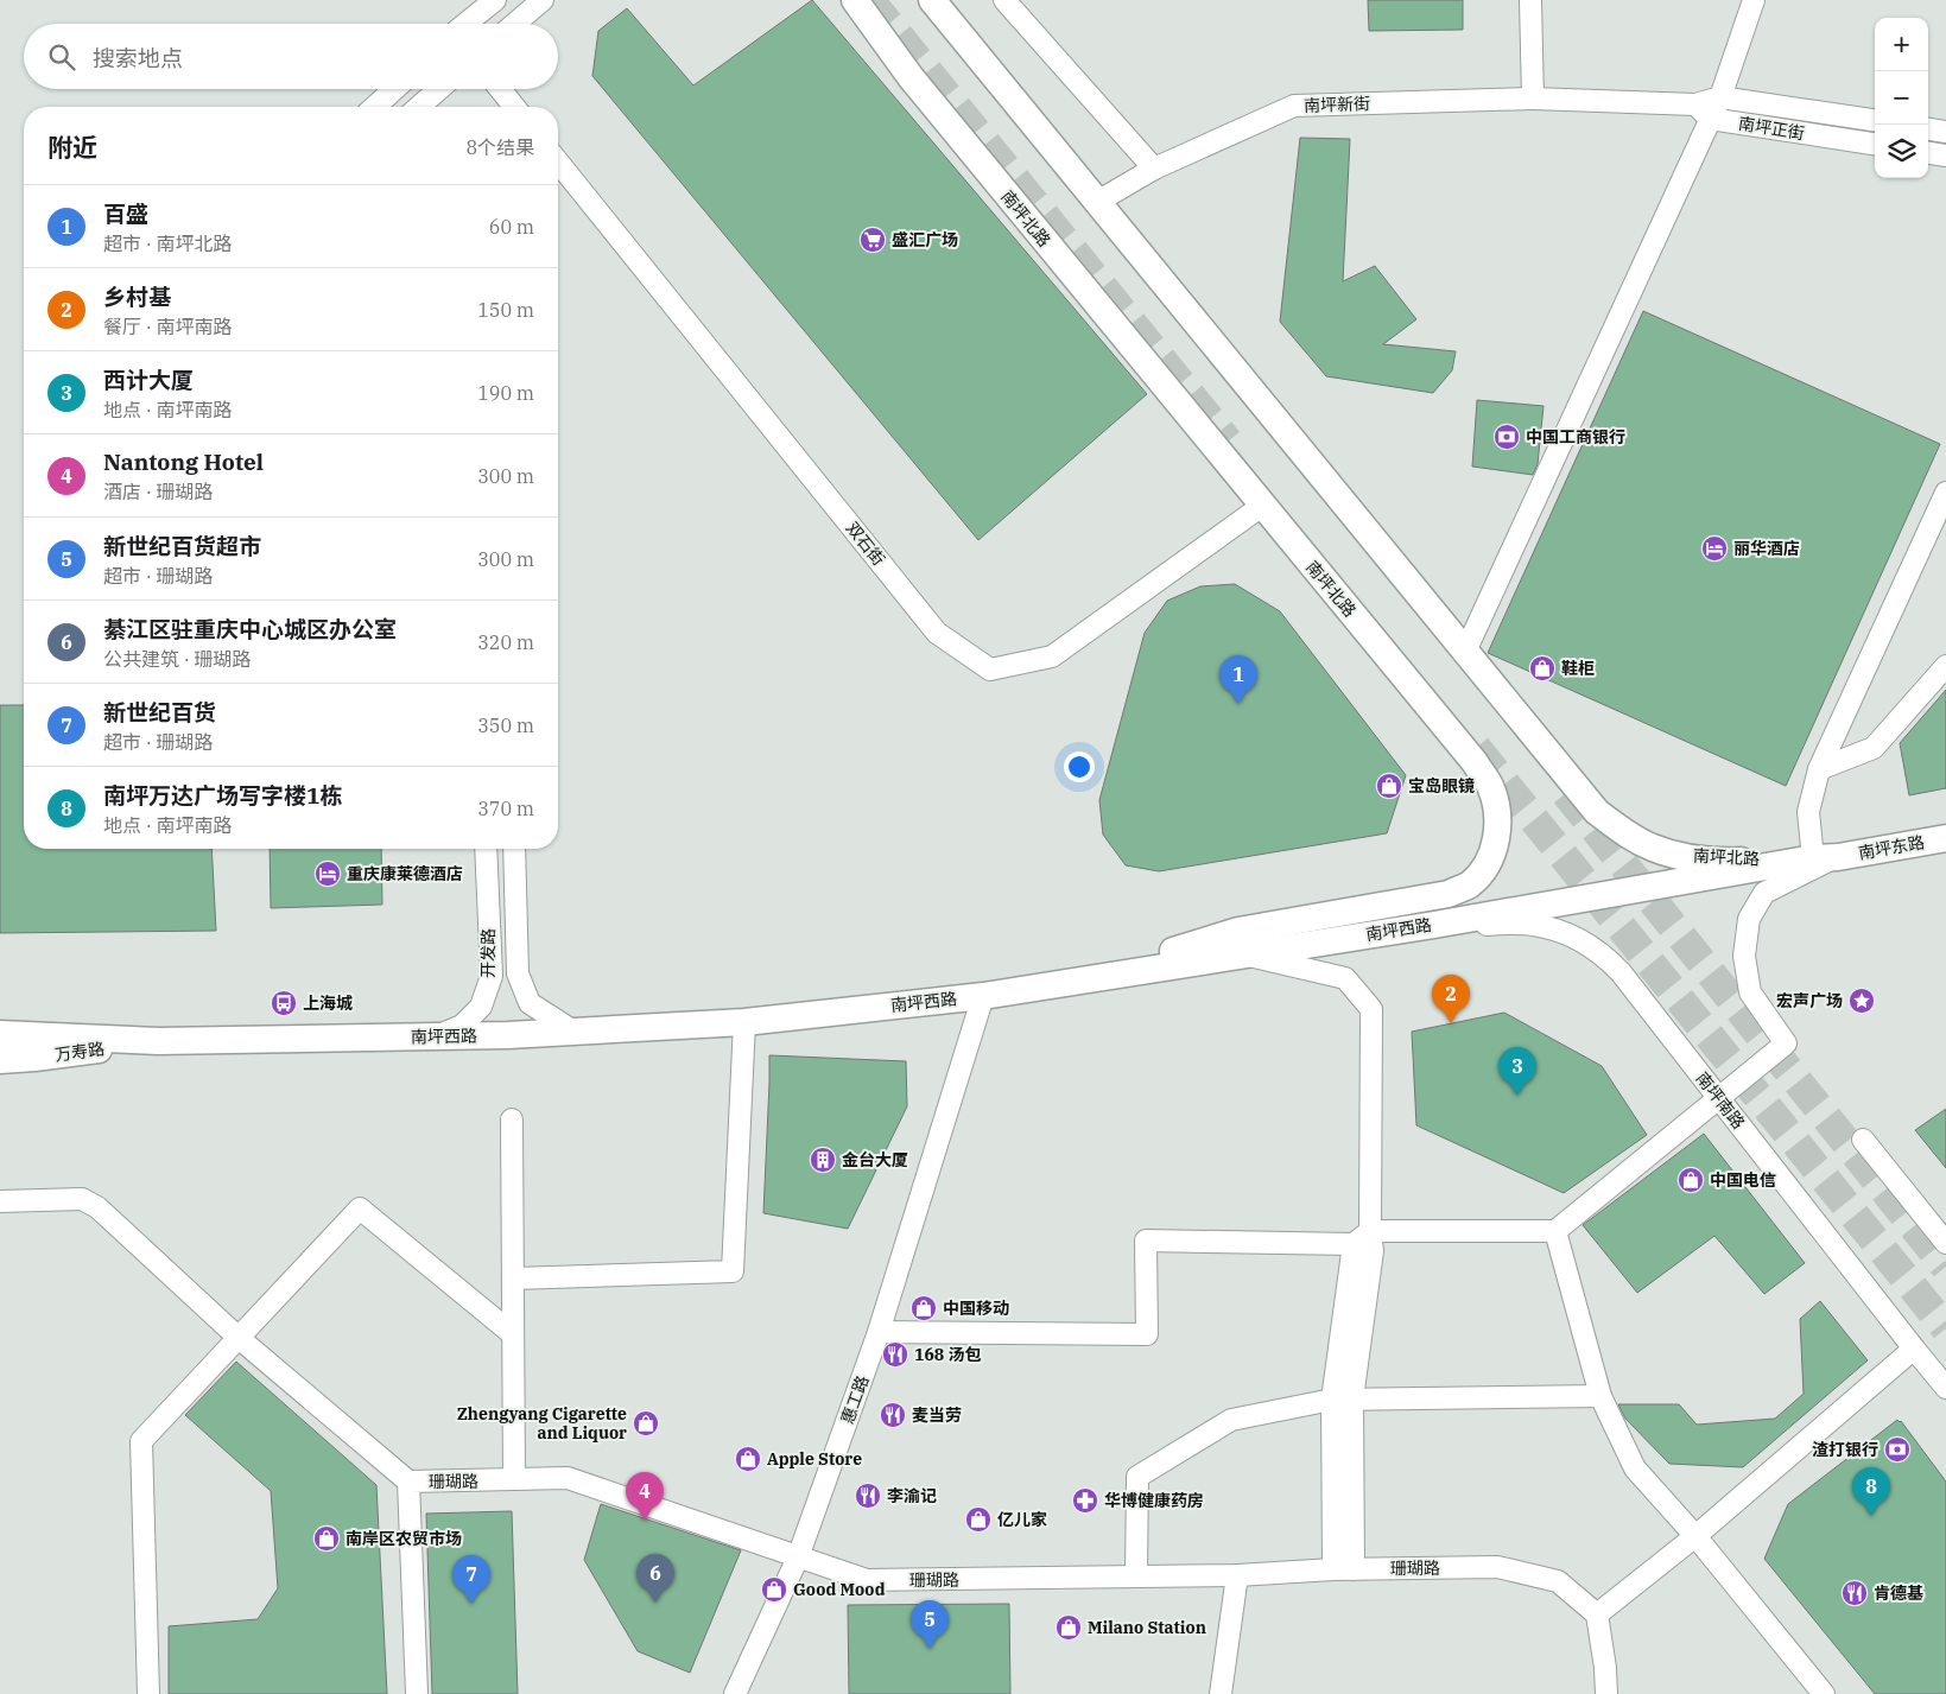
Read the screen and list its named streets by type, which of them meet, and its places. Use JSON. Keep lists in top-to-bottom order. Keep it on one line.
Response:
{"streets":{"main road":["南坪北路","南坪东路","南坪西路","万寿路"],"street":["南坪新街","南坪正街","双石街","开发路","南坪南路","惠工路","珊瑚路"]},"crossings":[["南坪新街","南坪正街"],["南坪新街","南坪北路"],["南坪北路","双石街"],["南坪北路","南坪东路"],["南坪北路","南坪西路"],["南坪东路","南坪西路"],["南坪西路","开发路"],["南坪西路","万寿路"],["南坪西路","南坪南路"],["南坪西路","惠工路"],["惠工路","珊瑚路"]],"places":{"supermarket":["盛汇广场"],"bank":["中国工商银行","渣打银行"],"hotel":["丽华酒店","重庆康莱德酒店"],"shop":["鞋柜","宝岛眼镜","中国电信","中国移动","Zhengyang Cigarette and Liquor","Apple Store","亿儿家","南岸区农贸市场","Good Mood","Milano Station"],"place":["宏声广场"],"bus stop":["上海城"],"building":["金台大厦"],"restaurant":["168 汤包","麦当劳","李渝记","肯德基"],"pharmacy":["华博健康药房"]},"page":{"map_buttons":["+","−"],"search":"搜索地点","heading":["附近","8个结果"],"list":[{"mark":"1","name":"百盛","note":"超市 · 南坪北路","value":"60 m"},{"mark":"2","name":"乡村基","note":"餐厅 · 南坪南路","value":"150 m"},{"mark":"3","name":"西计大厦","note":"地点 · 南坪南路","value":"190 m"},{"mark":"4","name":"Nantong Hotel","note":"酒店 · 珊瑚路","value":"300 m"},{"mark":"5","name":"新世纪百货超市","note":"超市 · 珊瑚路","value":"300 m"},{"mark":"6","name":"綦江区驻重庆中心城区办公室","note":"公共建筑 · 珊瑚路","value":"320 m"},{"mark":"7","name":"新世纪百货","note":"超市 · 珊瑚路","value":"350 m"},{"mark":"8","name":"南坪万达广场写字楼1栋","note":"地点 · 南坪南路","value":"370 m"}],"pins":["1","2","3","8","4","6","7","5"]}}
